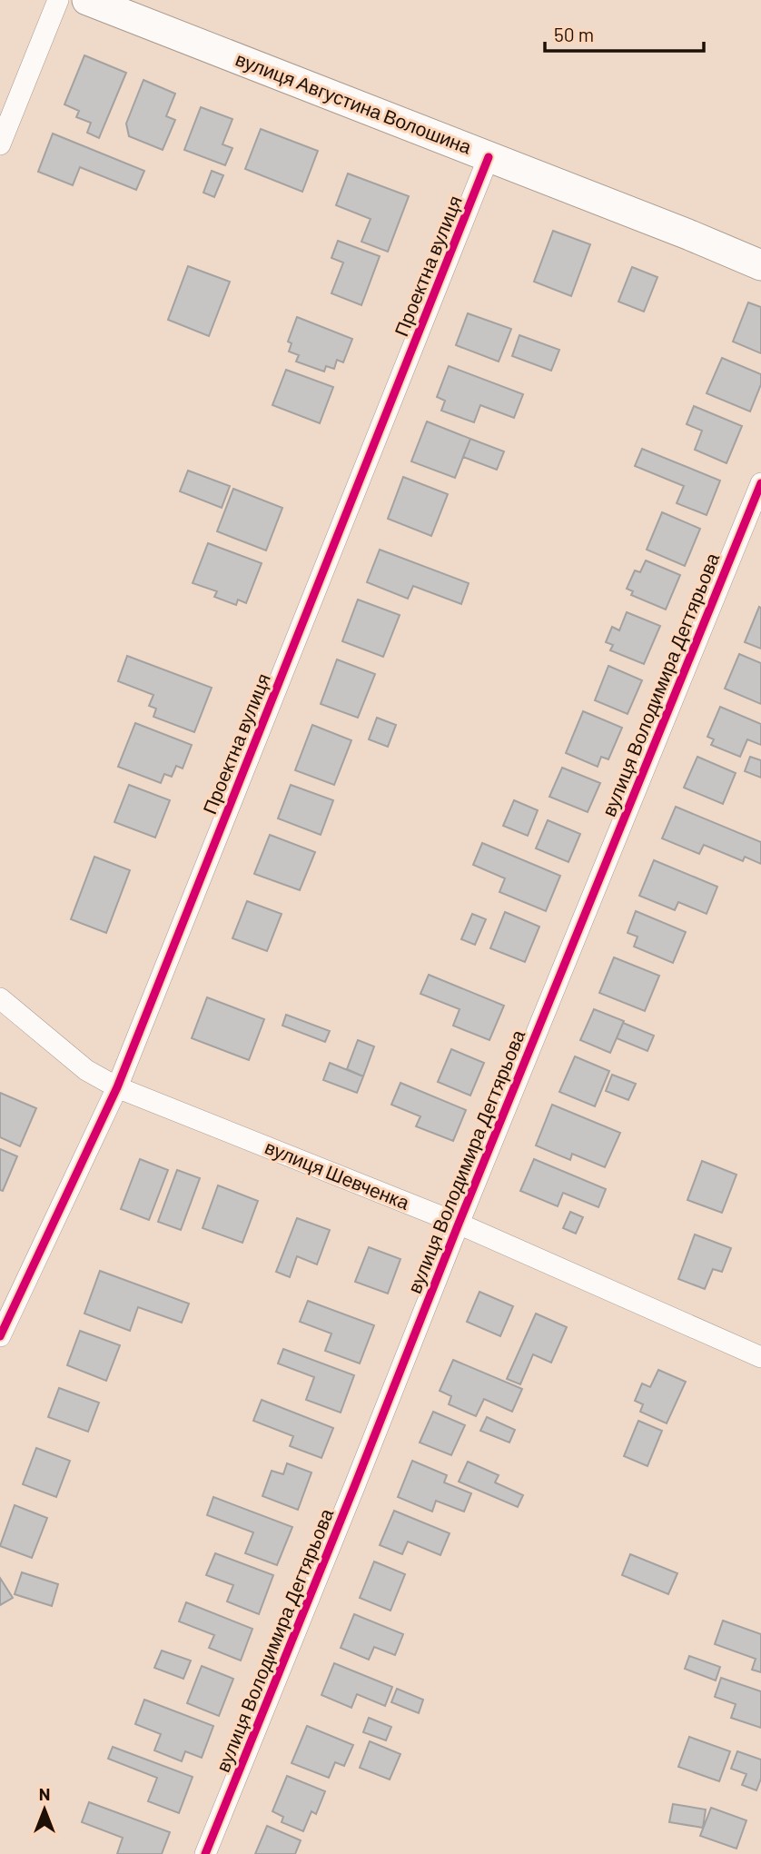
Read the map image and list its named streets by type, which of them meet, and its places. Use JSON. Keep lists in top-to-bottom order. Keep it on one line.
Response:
{"streets":{"street":["вулиця Августина Волошина","Проектна вулиця","вулиця Володимира Дегтярьова","вулиця Шевченка"]},"crossings":[["вулиця Августина Волошина","Проектна вулиця"],["Проектна вулиця","вулиця Шевченка"],["вулиця Володимира Дегтярьова","вулиця Шевченка"]],"scale_bar":"50 m","north":"top"}
